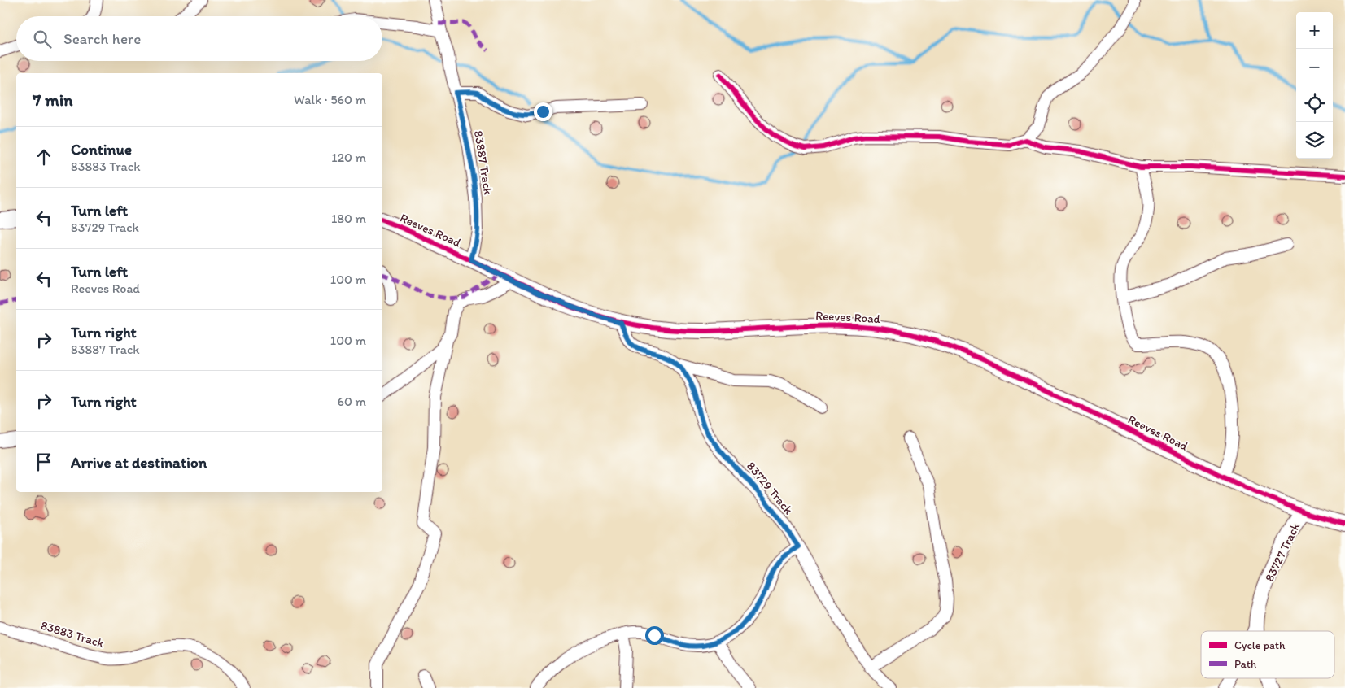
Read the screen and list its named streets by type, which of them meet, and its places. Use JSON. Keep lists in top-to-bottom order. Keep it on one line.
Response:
{"streets":{"street":["83887 Track","Reeves Road","83729 Track","83727 Track","83883 Track"]},"crossings":[["83887 Track","Reeves Road"],["Reeves Road","83729 Track"],["Reeves Road","83727 Track"]],"legend":["Cycle path","Path"],"page":{"map_buttons":["+","−"],"search":"Search here","heading":["7 min","Walk · 560 m"],"list":[["Continue","83883 Track","120 m"],["Turn left","83729 Track","180 m"],["Turn left","Reeves Road","100 m"],["Turn right","83887 Track","100 m"],["Turn right","60 m"],"Arrive at destination"]}}
